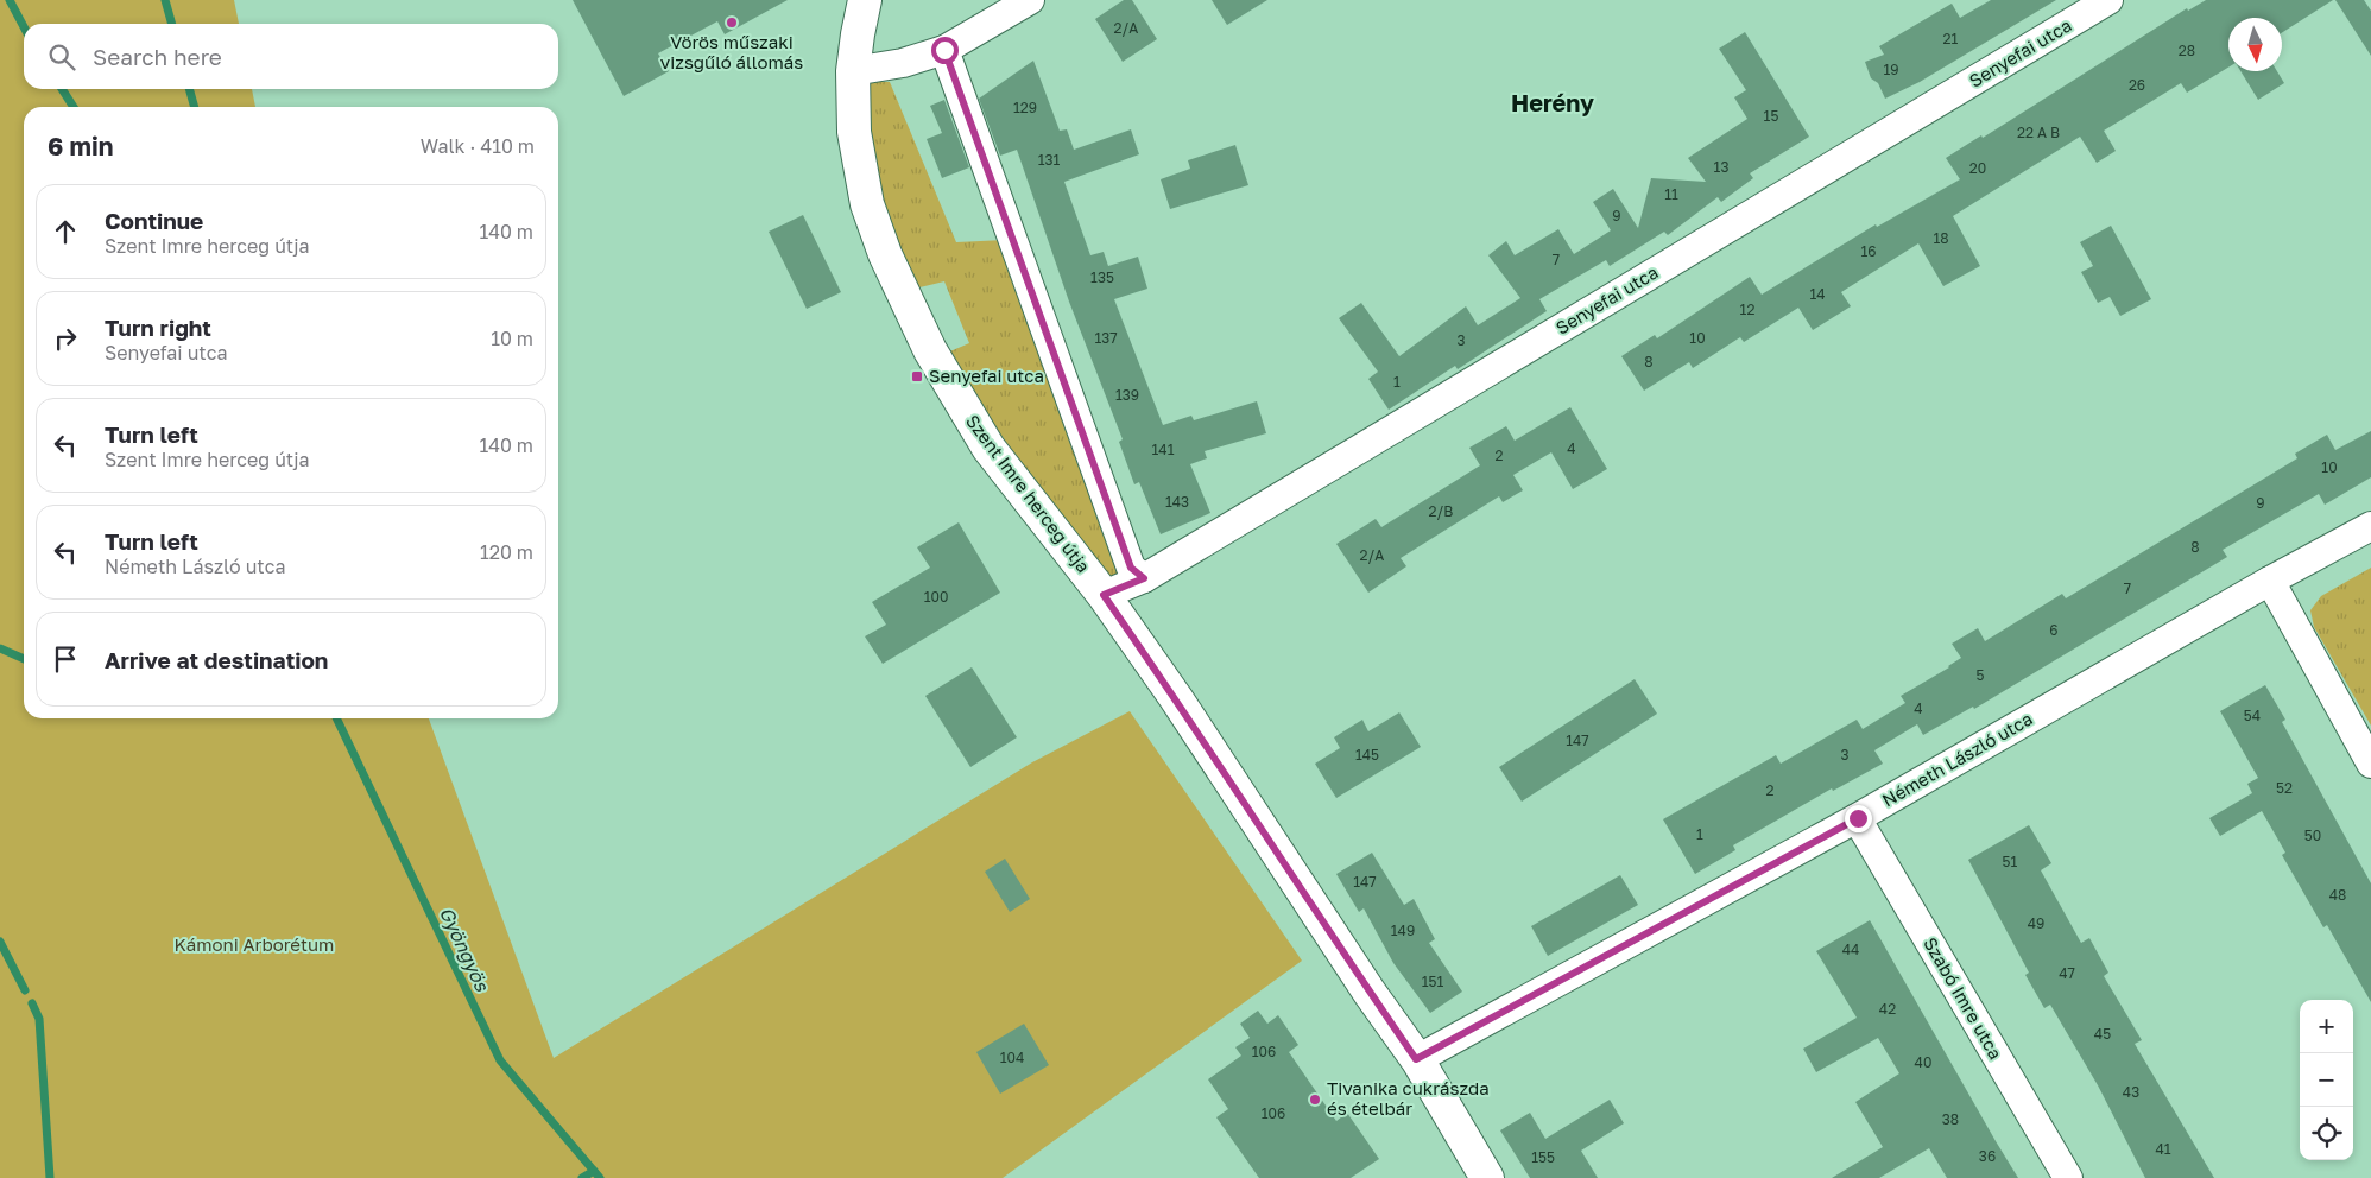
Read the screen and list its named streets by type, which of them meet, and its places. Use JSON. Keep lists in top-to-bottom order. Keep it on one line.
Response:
{"streets":{"main road":["Szent Imre herceg útja"],"street":["Senyefai utca","Németh László utca","Szabó Imre utca"]},"crossings":[["Senyefai utca","Szent Imre herceg útja"],["Szent Imre herceg útja","Németh László utca"],["Németh László utca","Szabó Imre utca"]],"districts":["Herény"],"water":["Gyöngyös"],"parks":["Kámoni Arborétum"],"places":{"other":["Vörös műszaki vizsgűló állomás","Tivanika cukrászda és ételbár"],"transit":["Senyefai utca"]},"house_numbers":["2/A","21","28","19","26","129","15","22 A B","131","13","20","11","9","18","16","7","135","14","12","137","10","3","8","1","139","4","141","2","10","143","9","2/B","8","2/A","7","100","6","5","4","54","147","145","3","52","2","1","50","51","147","48","49","149","44","47","151","42","45","106","104","40","43","106","38","41","36","155"],"north":"bottom","page":{"search":"Search here","heading":["6 min","Walk · 410 m"],"list":[["Continue","Szent Imre herceg útja","140 m"],["Turn right","Senyefai utca","10 m"],["Turn left","Szent Imre herceg útja","140 m"],["Turn left","Németh László utca","120 m"],"Arrive at destination"],"map_buttons":["+","−"]}}
